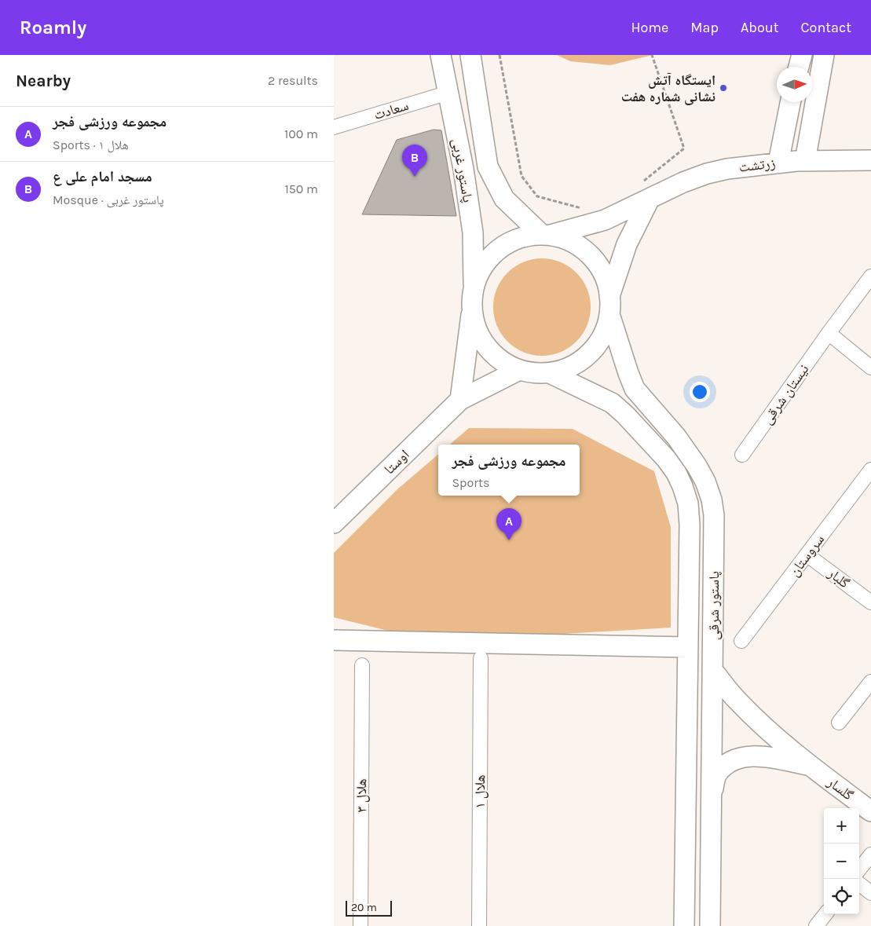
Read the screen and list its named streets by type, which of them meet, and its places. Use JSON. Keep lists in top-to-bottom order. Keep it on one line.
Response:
{"streets":{"main road":["زرتشت","پاستور غربی","اوستا","پاستور شرقی","گلسار"],"street":["سعادت","نیستان شرقی","سروستان","گلبار","هلال ۱","هلال ۳"]},"crossings":[["سعادت","پاستور غربی"],["زرتشت","پاستور غربی"],["زرتشت","اوستا"],["زرتشت","پاستور شرقی"],["پاستور غربی","اوستا"],["پاستور غربی","پاستور شرقی"],["اوستا","پاستور شرقی"],["سروستان","گلبار"],["پاستور شرقی","گلسار"]],"places":["ایستگاه آتش نشانی شماره هفت"],"scale_bar":"20 m","north":"right","page":{"header":"Roamly","nav":["Home","Map","About","Contact"],"heading":["Nearby","2 results"],"list":[{"mark":"A","name":"مجموعه ورزشی فجر","note":"Sports · هلال ۱","value":"100 m"},{"mark":"B","name":"مسجد امام علی ع","note":"Mosque · پاستور غربی","value":"150 m"}],"pins":["B","A"],"popup":["مجموعه ورزشی فجر","Sports"],"map_buttons":["+","−"],"scale":"20 m"}}
